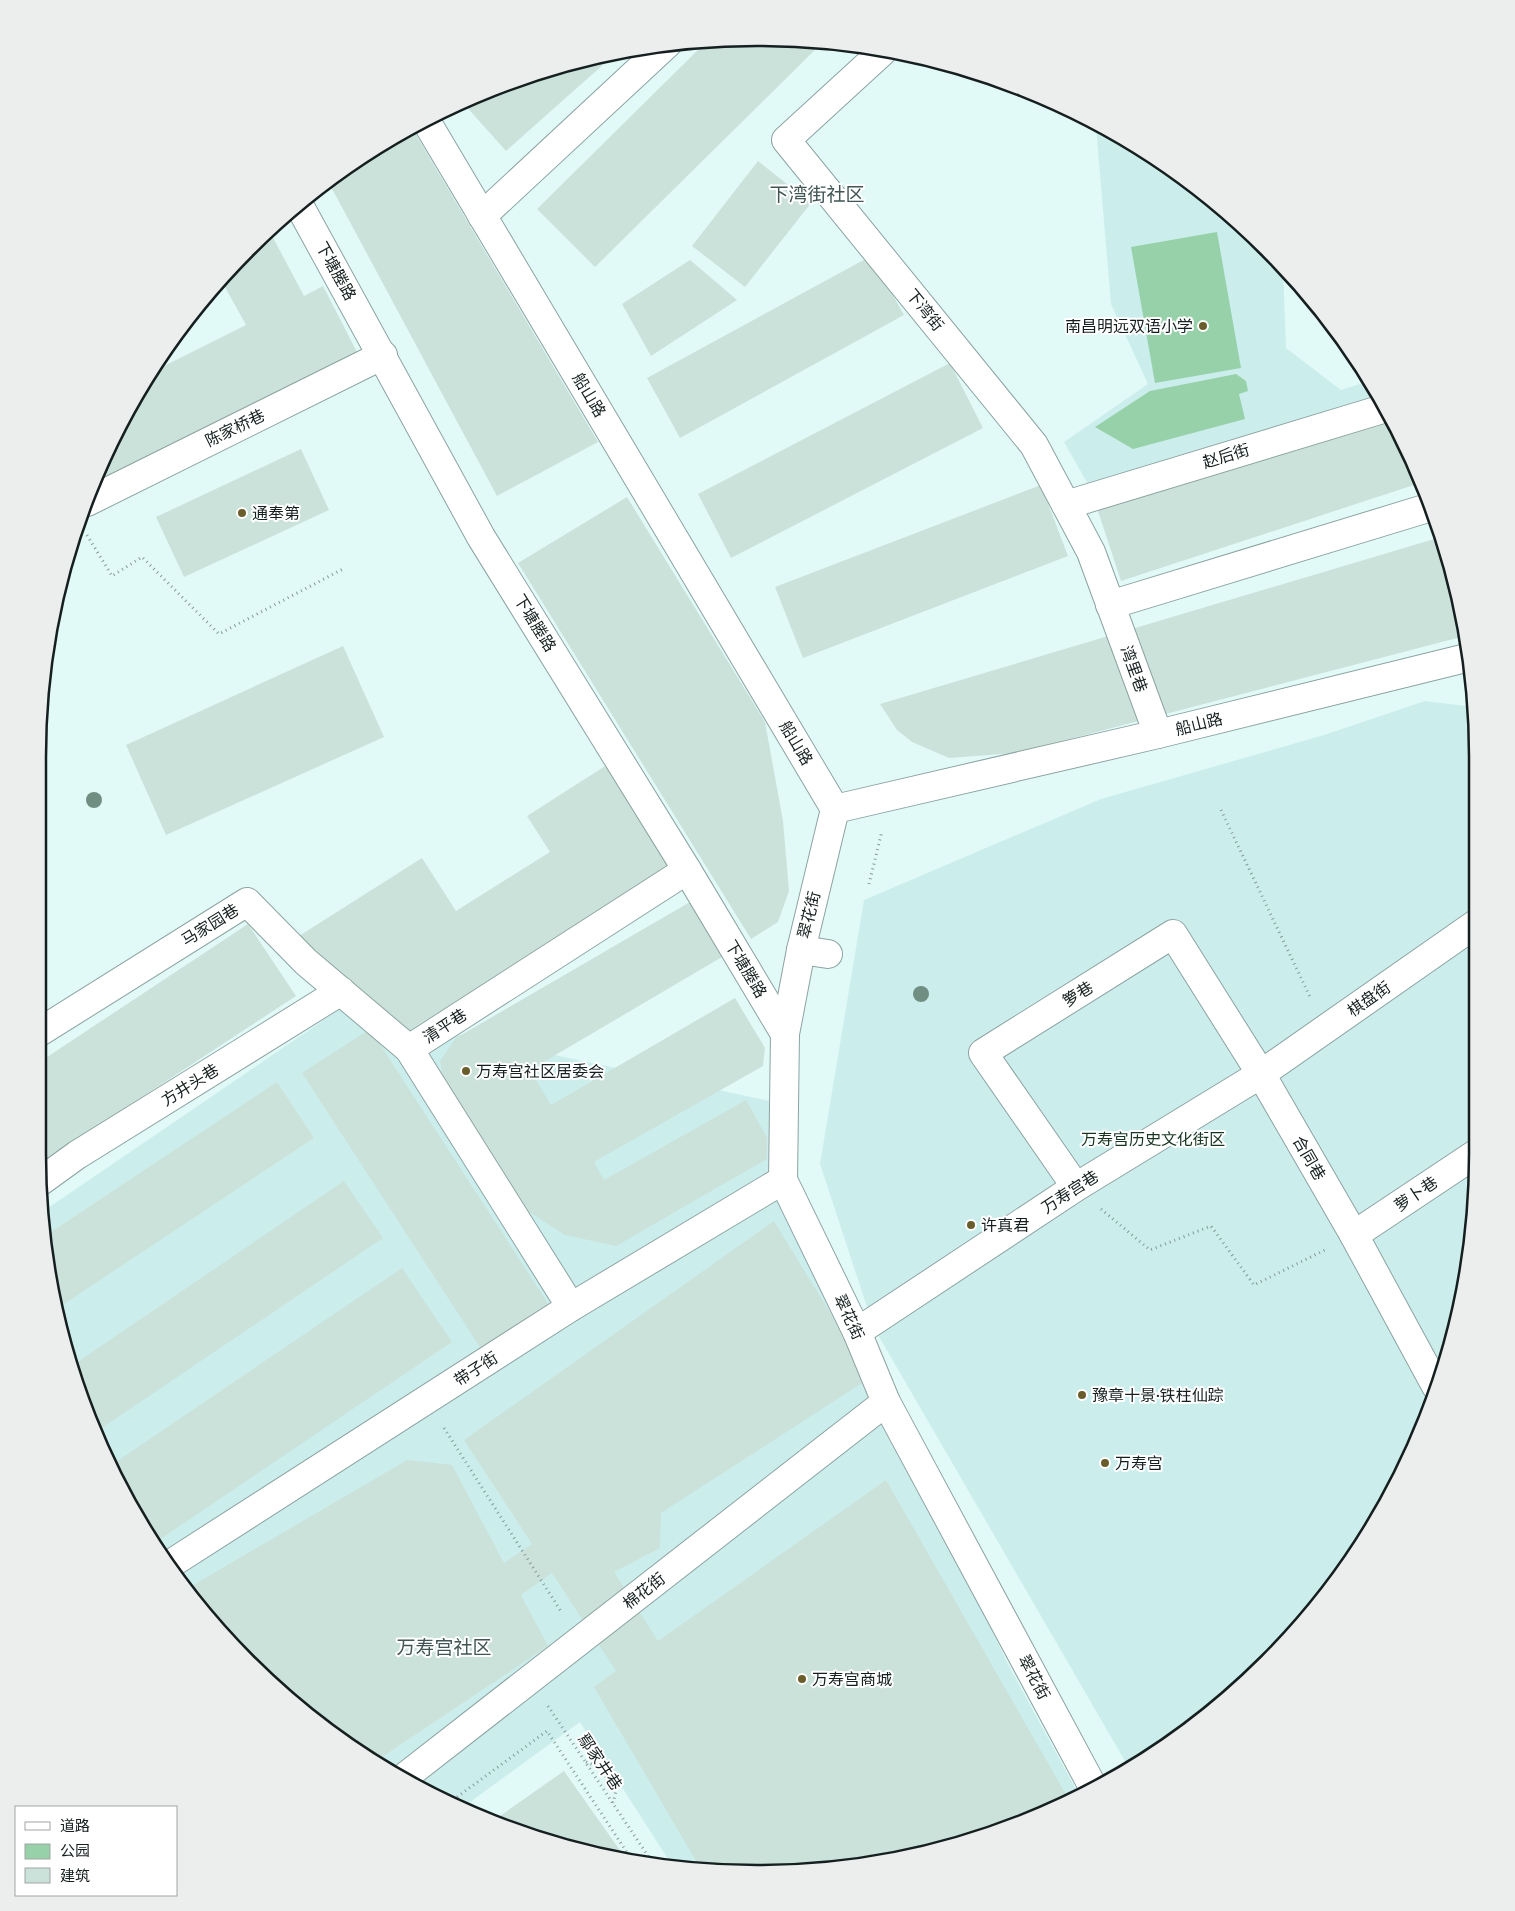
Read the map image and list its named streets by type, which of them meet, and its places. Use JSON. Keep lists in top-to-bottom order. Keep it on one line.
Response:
{"streets":{"street":["下塘塍路","下湾街","船山路","陈家桥巷","赵后街","湾里巷","翠花街","马家园巷","箩巷","棋盘街","清平巷","方井头巷","合同巷","万寿宫巷","萝卜巷","带子街","棉花街"],"path":["鄢家井巷"]},"crossings":[["下塘塍路","陈家桥巷"],["下塘塍路","翠花街"],["下塘塍路","清平巷"],["下湾街","赵后街"],["下湾街","湾里巷"],["船山路","湾里巷"],["船山路","翠花街"],["翠花街","万寿宫巷"],["翠花街","带子街"],["翠花街","棉花街"],["马家园巷","清平巷"],["马家园巷","方井头巷"],["箩巷","合同巷"],["箩巷","万寿宫巷"],["棋盘街","合同巷"],["棋盘街","万寿宫巷"],["清平巷","带子街"],["合同巷","万寿宫巷"],["合同巷","萝卜巷"],["棉花街","鄢家井巷"]],"districts":["下湾街社区","万寿宫社区"],"parks":["万寿宫历史文化街区"],"places":["南昌明远双语小学","通奉第","万寿宫社区居委会","许真君","豫章十景·铁柱仙踪","万寿宫","万寿宫商城"],"legend":["道路","公园","建筑"]}
